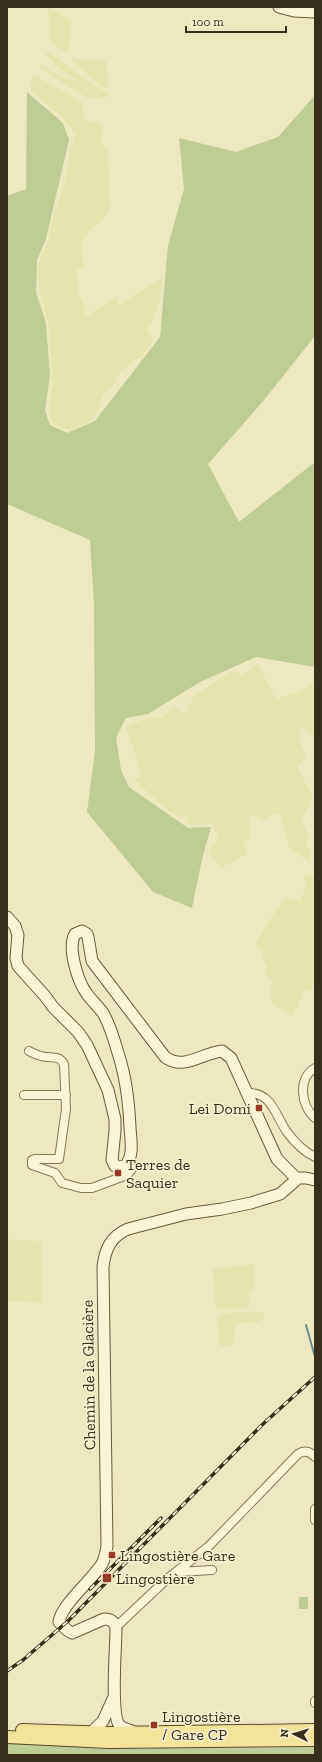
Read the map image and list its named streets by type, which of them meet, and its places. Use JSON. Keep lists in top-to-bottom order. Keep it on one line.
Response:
{"streets":{"street":["Chemin de la Glacière"]},"places":{"transit":["Lei Domi","Terres de Saquier","Lingostière Gare","Lingostière","Lingostière / Gare CP"]},"scale_bar":"100 m","north":"left"}
